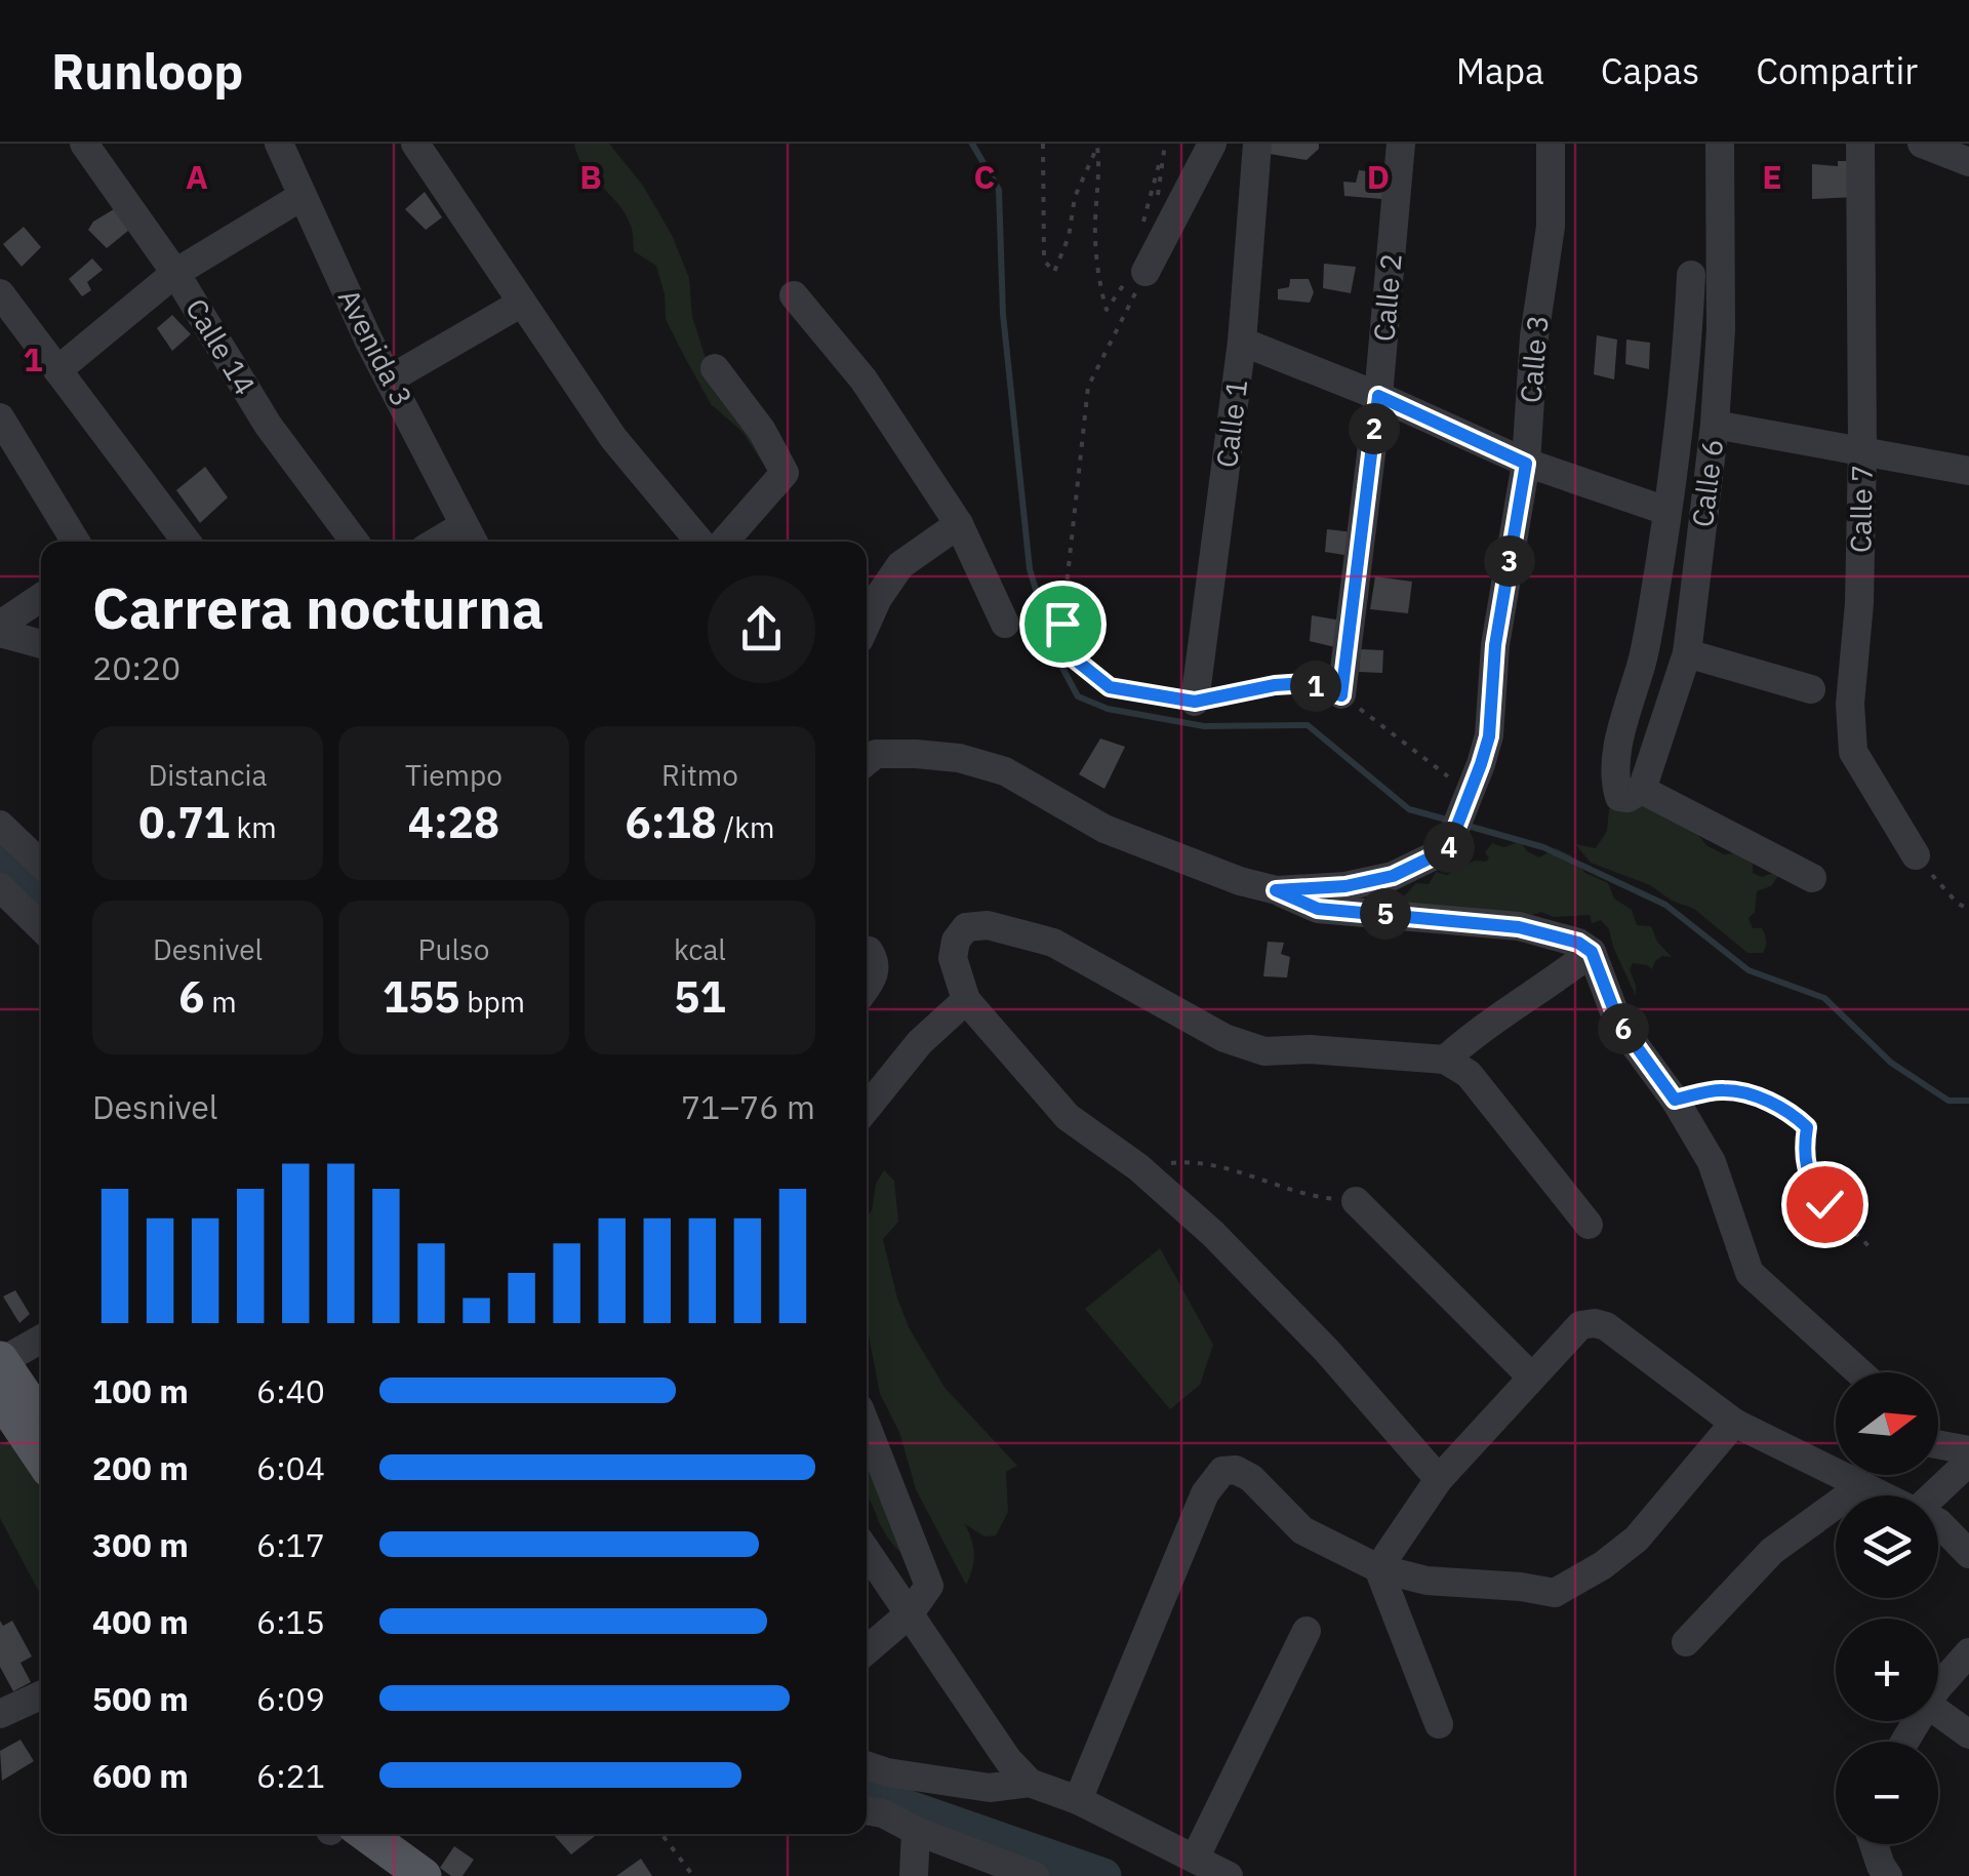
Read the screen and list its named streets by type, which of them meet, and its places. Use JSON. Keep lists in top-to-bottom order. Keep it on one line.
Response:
{"streets":{"street":["Calle 2","Calle 14","Avenida 3","Calle 3","Calle 1","Calle 6","Calle 7"]},"north":"right","page":{"header":"Runloop","nav":["Mapa","Capas","Compartir"],"pins":["2","3","1","4","5","6"],"heading":["Carrera nocturna","20:20"],"stats":[["Distancia","0.71 km"],["Tiempo","4:28"],["Ritmo","6:18 /km"],["Desnivel","6 m"],["Pulso","155 bpm"],["kcal","51"]],"chart":["Desnivel","71–76 m"],"list":[{"name":"100 m","note":"6:40"},{"name":"200 m","note":"6:04"},{"name":"300 m","note":"6:17"},{"name":"400 m","note":"6:15"},{"name":"500 m","note":"6:09"},{"name":"600 m","note":"6:21"}],"map_buttons":["+","−"]},"grid":{"columns":["A","B","C","D","E"],"rows":["1"]}}
